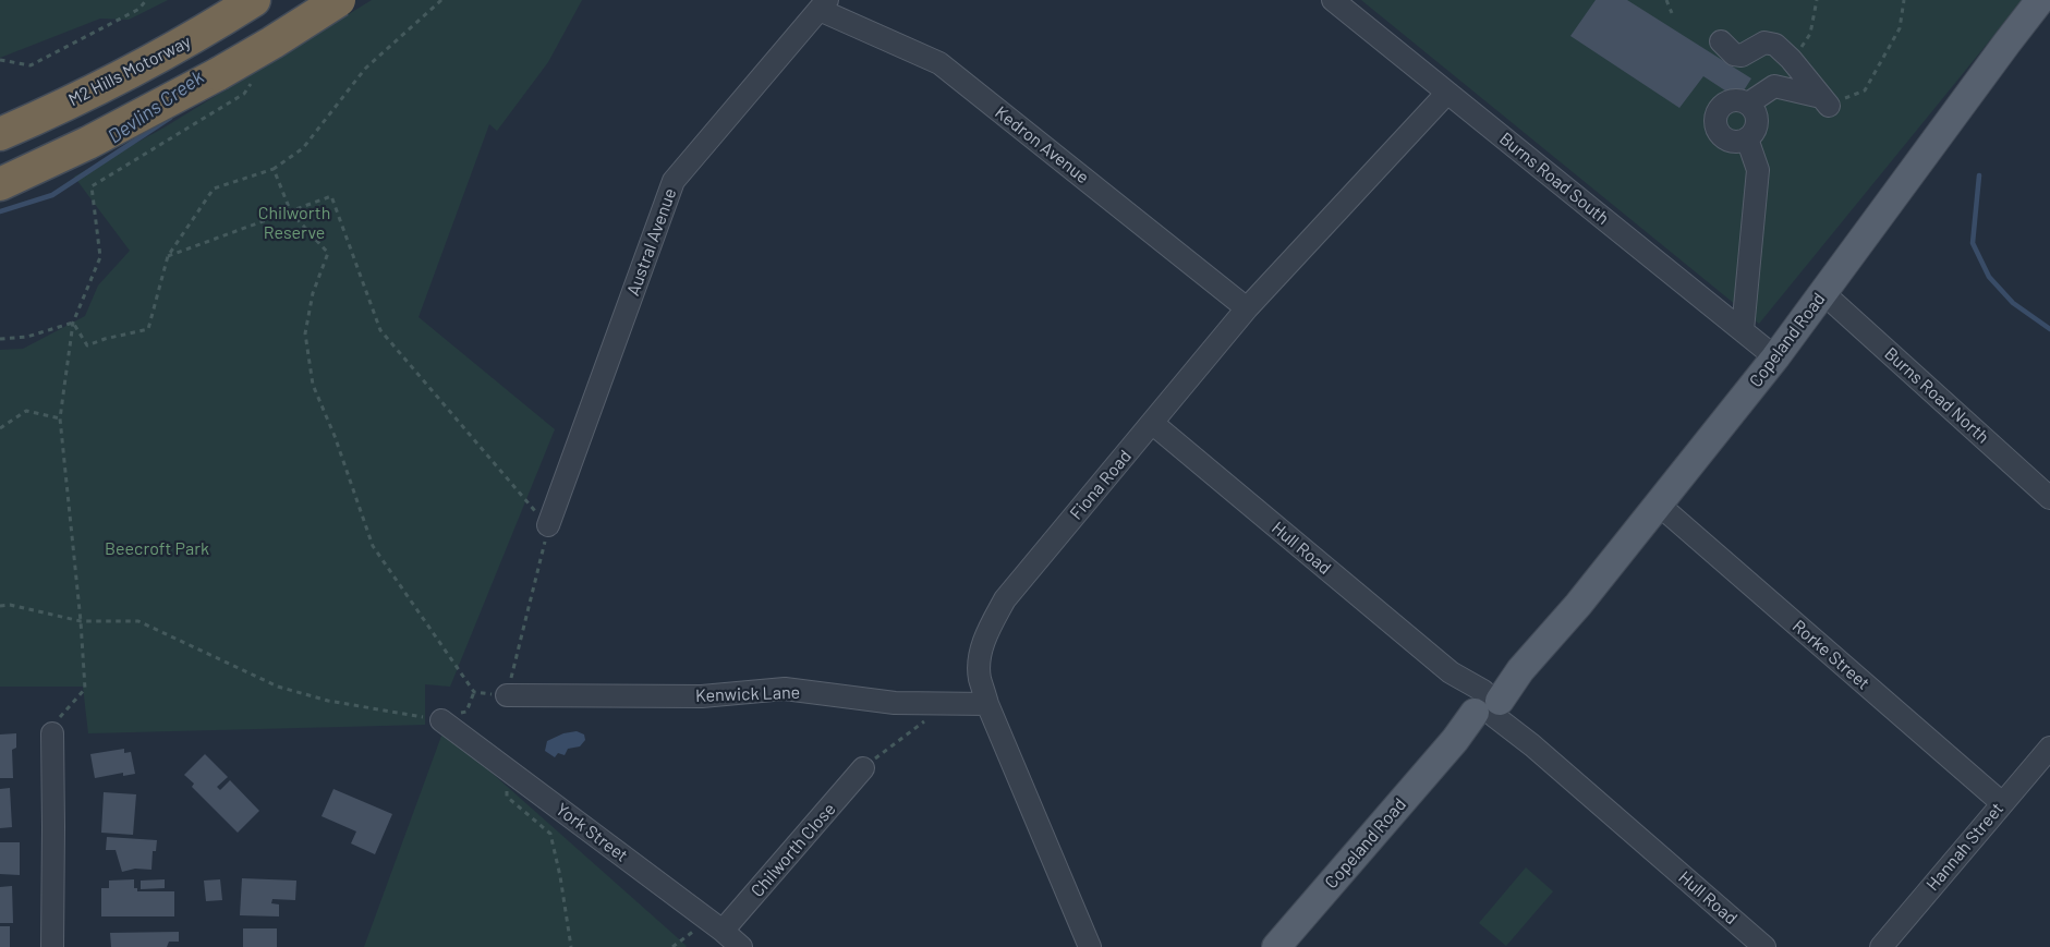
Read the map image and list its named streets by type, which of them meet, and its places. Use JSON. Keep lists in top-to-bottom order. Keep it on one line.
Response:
{"streets":{"highway":["M2 Hills Motorway"],"main road":["Copeland Road"],"street":["Kedron Avenue","Burns Road South","Austral Avenue","Burns Road North","Fiona Road","Hull Road","Rorke Street","Kenwick Lane","York Street","Hannah Street","Chilworth Close"]},"crossings":[["Kedron Avenue","Austral Avenue"],["Kedron Avenue","Fiona Road"],["Burns Road South","Copeland Road"],["Burns Road South","Fiona Road"],["Copeland Road","Burns Road North"],["Copeland Road","Hull Road"],["Copeland Road","Rorke Street"],["Fiona Road","Hull Road"],["Fiona Road","Kenwick Lane"],["Rorke Street","Hannah Street"],["York Street","Chilworth Close"]],"water":["Devlins Creek"],"parks":["Chilworth Reserve","Beecroft Park"]}
